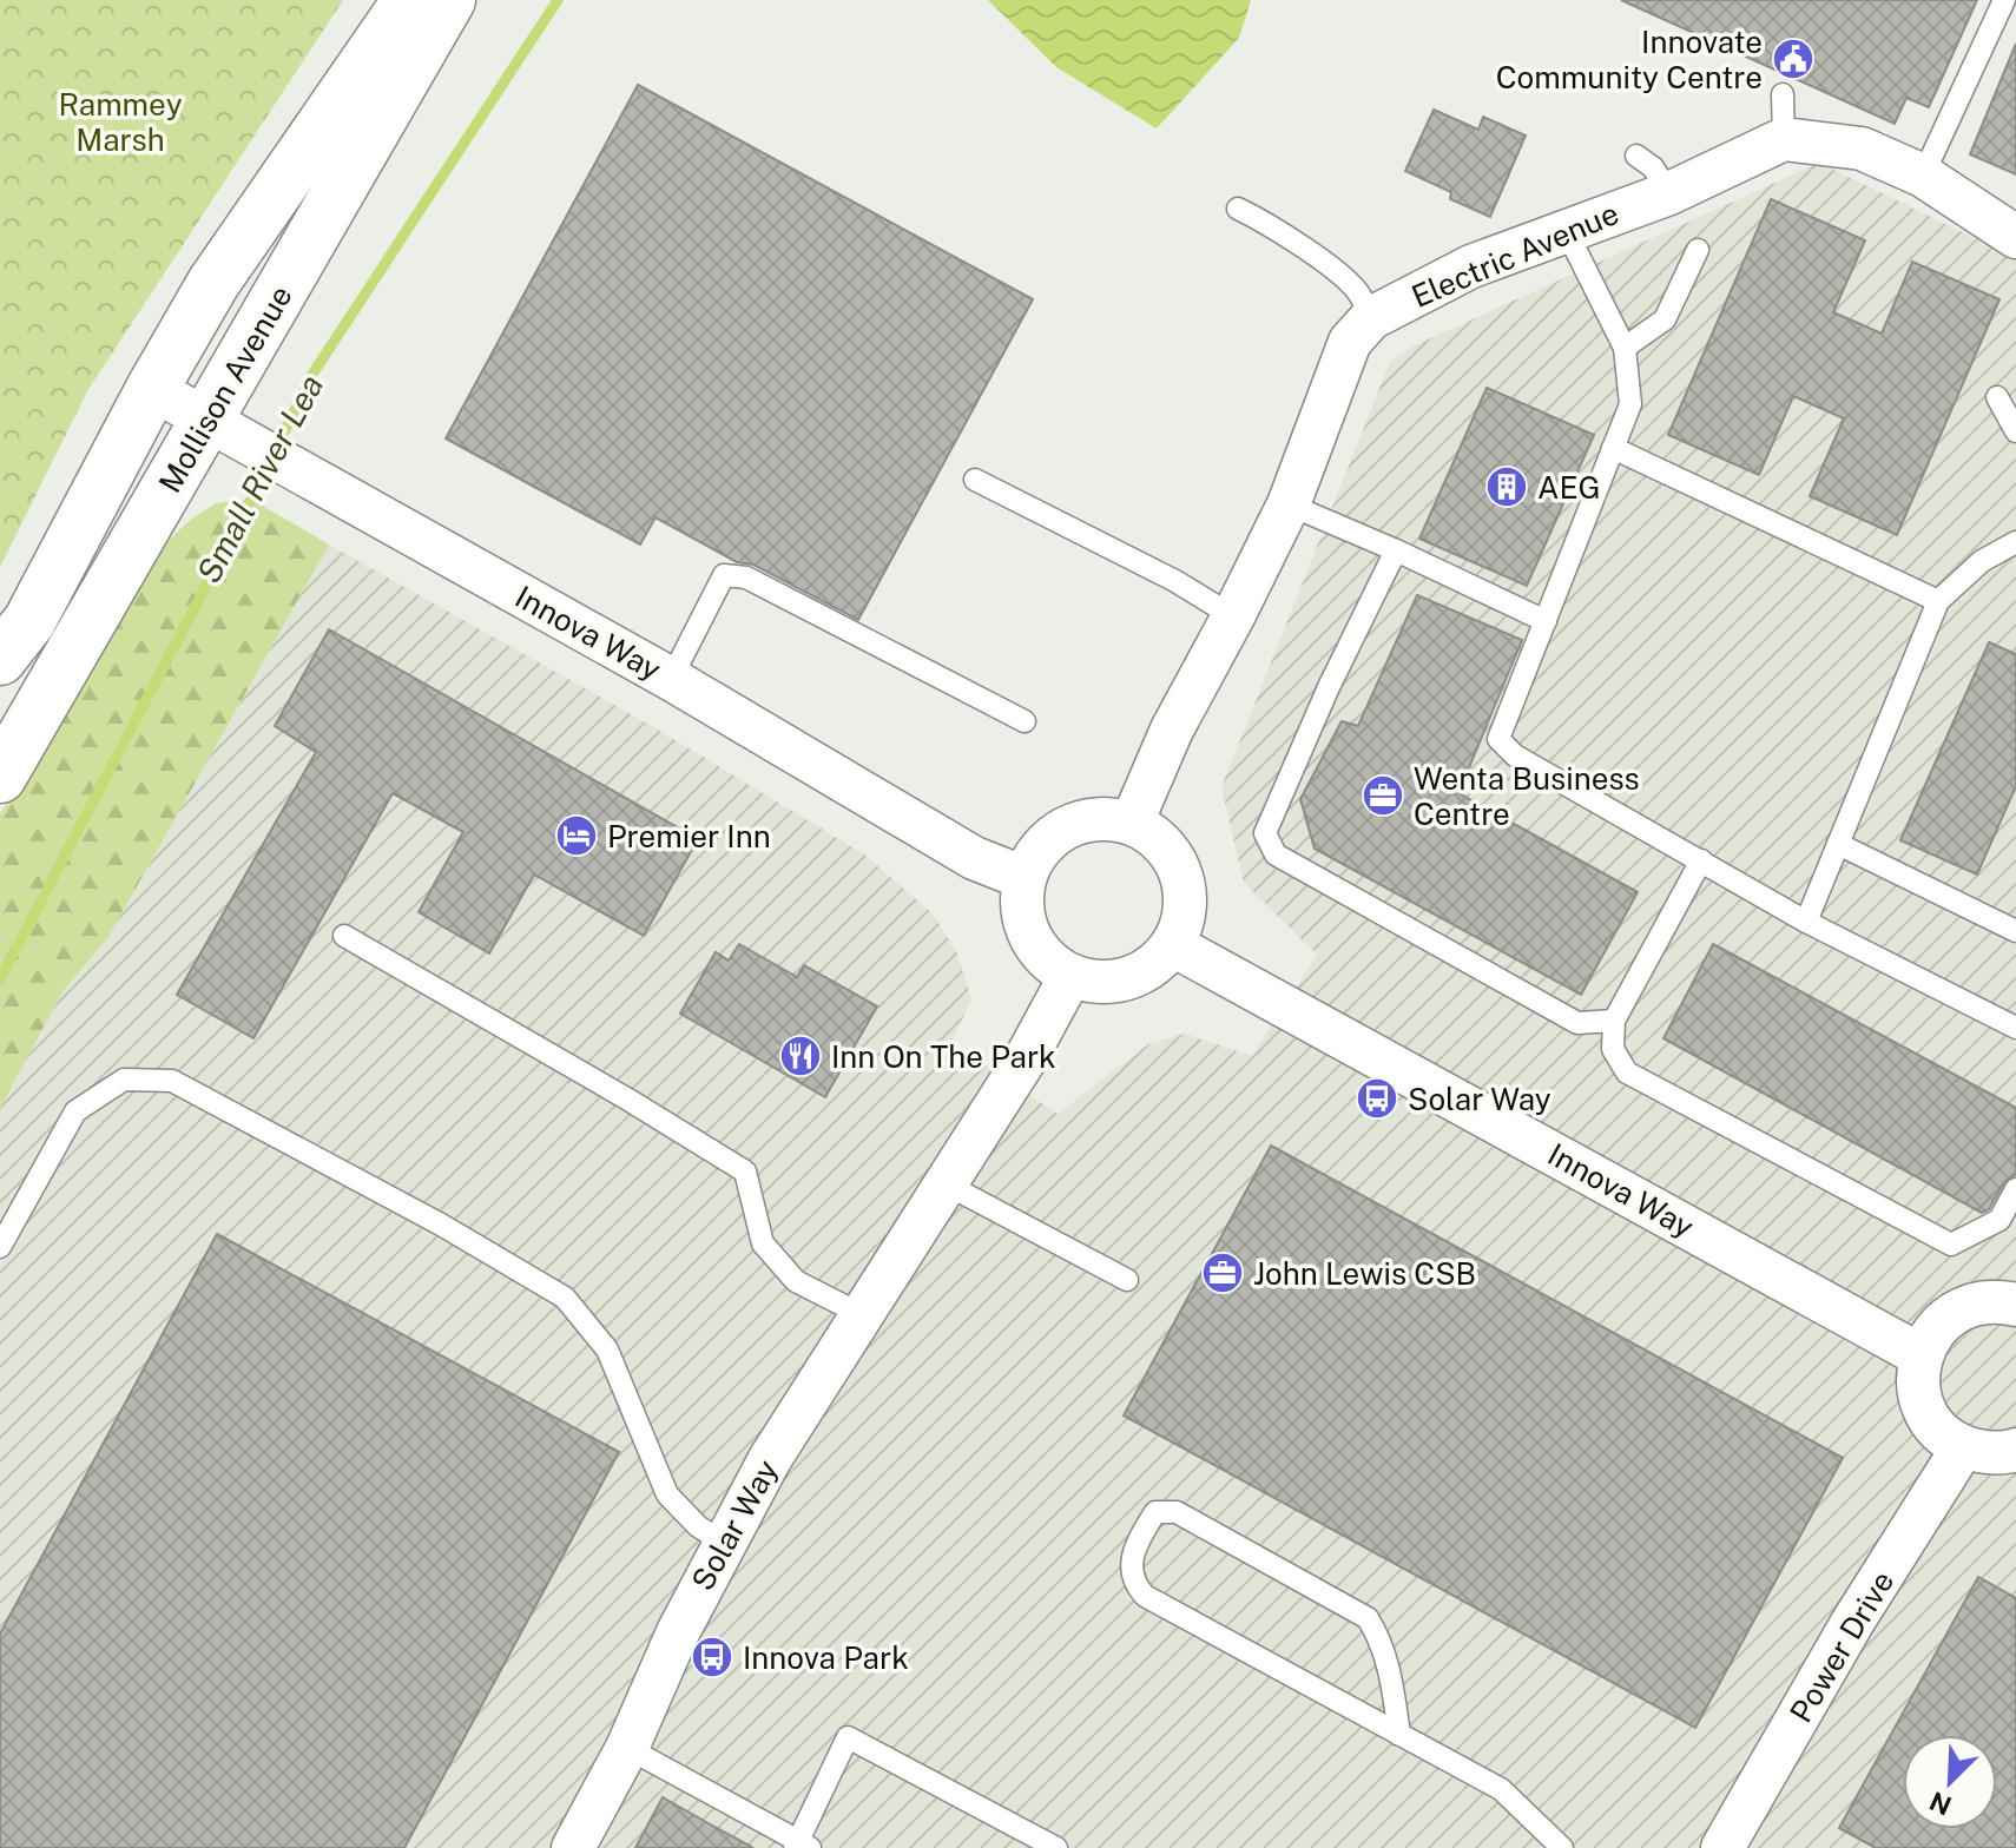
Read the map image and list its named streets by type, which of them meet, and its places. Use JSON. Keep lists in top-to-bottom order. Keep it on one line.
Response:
{"streets":{"main road":["Mollison Avenue"],"street":["Electric Avenue","Innova Way","Solar Way","Power Drive"]},"crossings":[["Electric Avenue","Innova Way"],["Electric Avenue","Solar Way"],["Mollison Avenue","Innova Way"],["Innova Way","Solar Way"]],"water":["Small River Lea"],"parks":["Rammey Marsh"],"places":{"public building":["Innovate Community Centre"],"building":["AEG"],"office":["Wenta Business Centre","John Lewis CSB"],"hotel":["Premier Inn"],"restaurant":["Inn On The Park"],"bus stop":["Solar Way","Innova Park"]},"north":"bottom left"}
